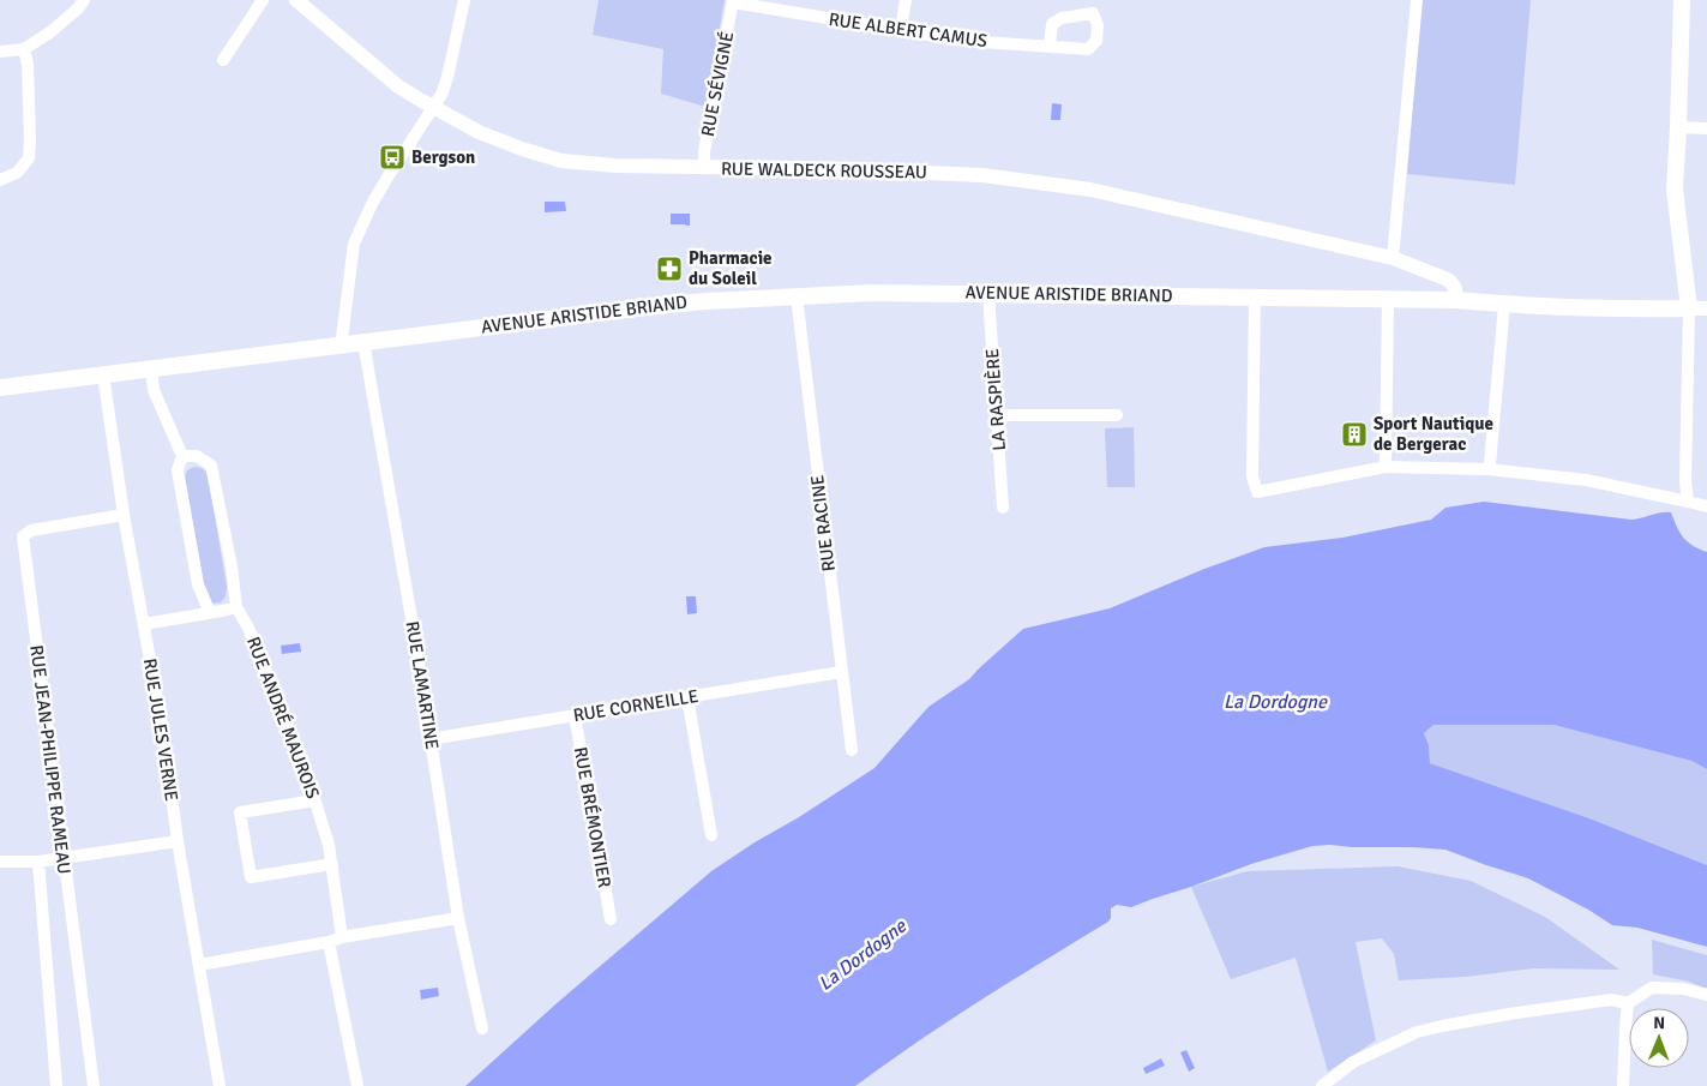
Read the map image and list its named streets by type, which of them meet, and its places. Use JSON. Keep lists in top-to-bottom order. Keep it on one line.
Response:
{"streets":{"main road":["AVENUE ARISTIDE BRIAND"],"street":["RUE ALBERT CAMUS","RUE SÉVIGNÉ","RUE WALDECK ROUSSEAU","LA RASPIÈRE","RUE RACINE","RUE LAMARTINE","RUE CORNEILLE","RUE ANDRÉ MAUROIS","RUE JULES VERNE","RUE JEAN-PHILIPPE RAMEAU","RUE BRÉMONTIER"]},"crossings":[["RUE ALBERT CAMUS","RUE SÉVIGNÉ"],["RUE SÉVIGNÉ","RUE WALDECK ROUSSEAU"],["RUE WALDECK ROUSSEAU","AVENUE ARISTIDE BRIAND"],["AVENUE ARISTIDE BRIAND","LA RASPIÈRE"],["AVENUE ARISTIDE BRIAND","RUE RACINE"],["AVENUE ARISTIDE BRIAND","RUE LAMARTINE"],["AVENUE ARISTIDE BRIAND","RUE JULES VERNE"],["RUE RACINE","RUE CORNEILLE"],["RUE LAMARTINE","RUE CORNEILLE"],["RUE CORNEILLE","RUE BRÉMONTIER"],["RUE JULES VERNE","RUE JEAN-PHILIPPE RAMEAU"]],"water":["La Dordogne"],"places":{"bus stop":["Bergson"],"pharmacy":["Pharmacie du Soleil"],"building":["Sport Nautique de Bergerac"]},"north":"top"}
